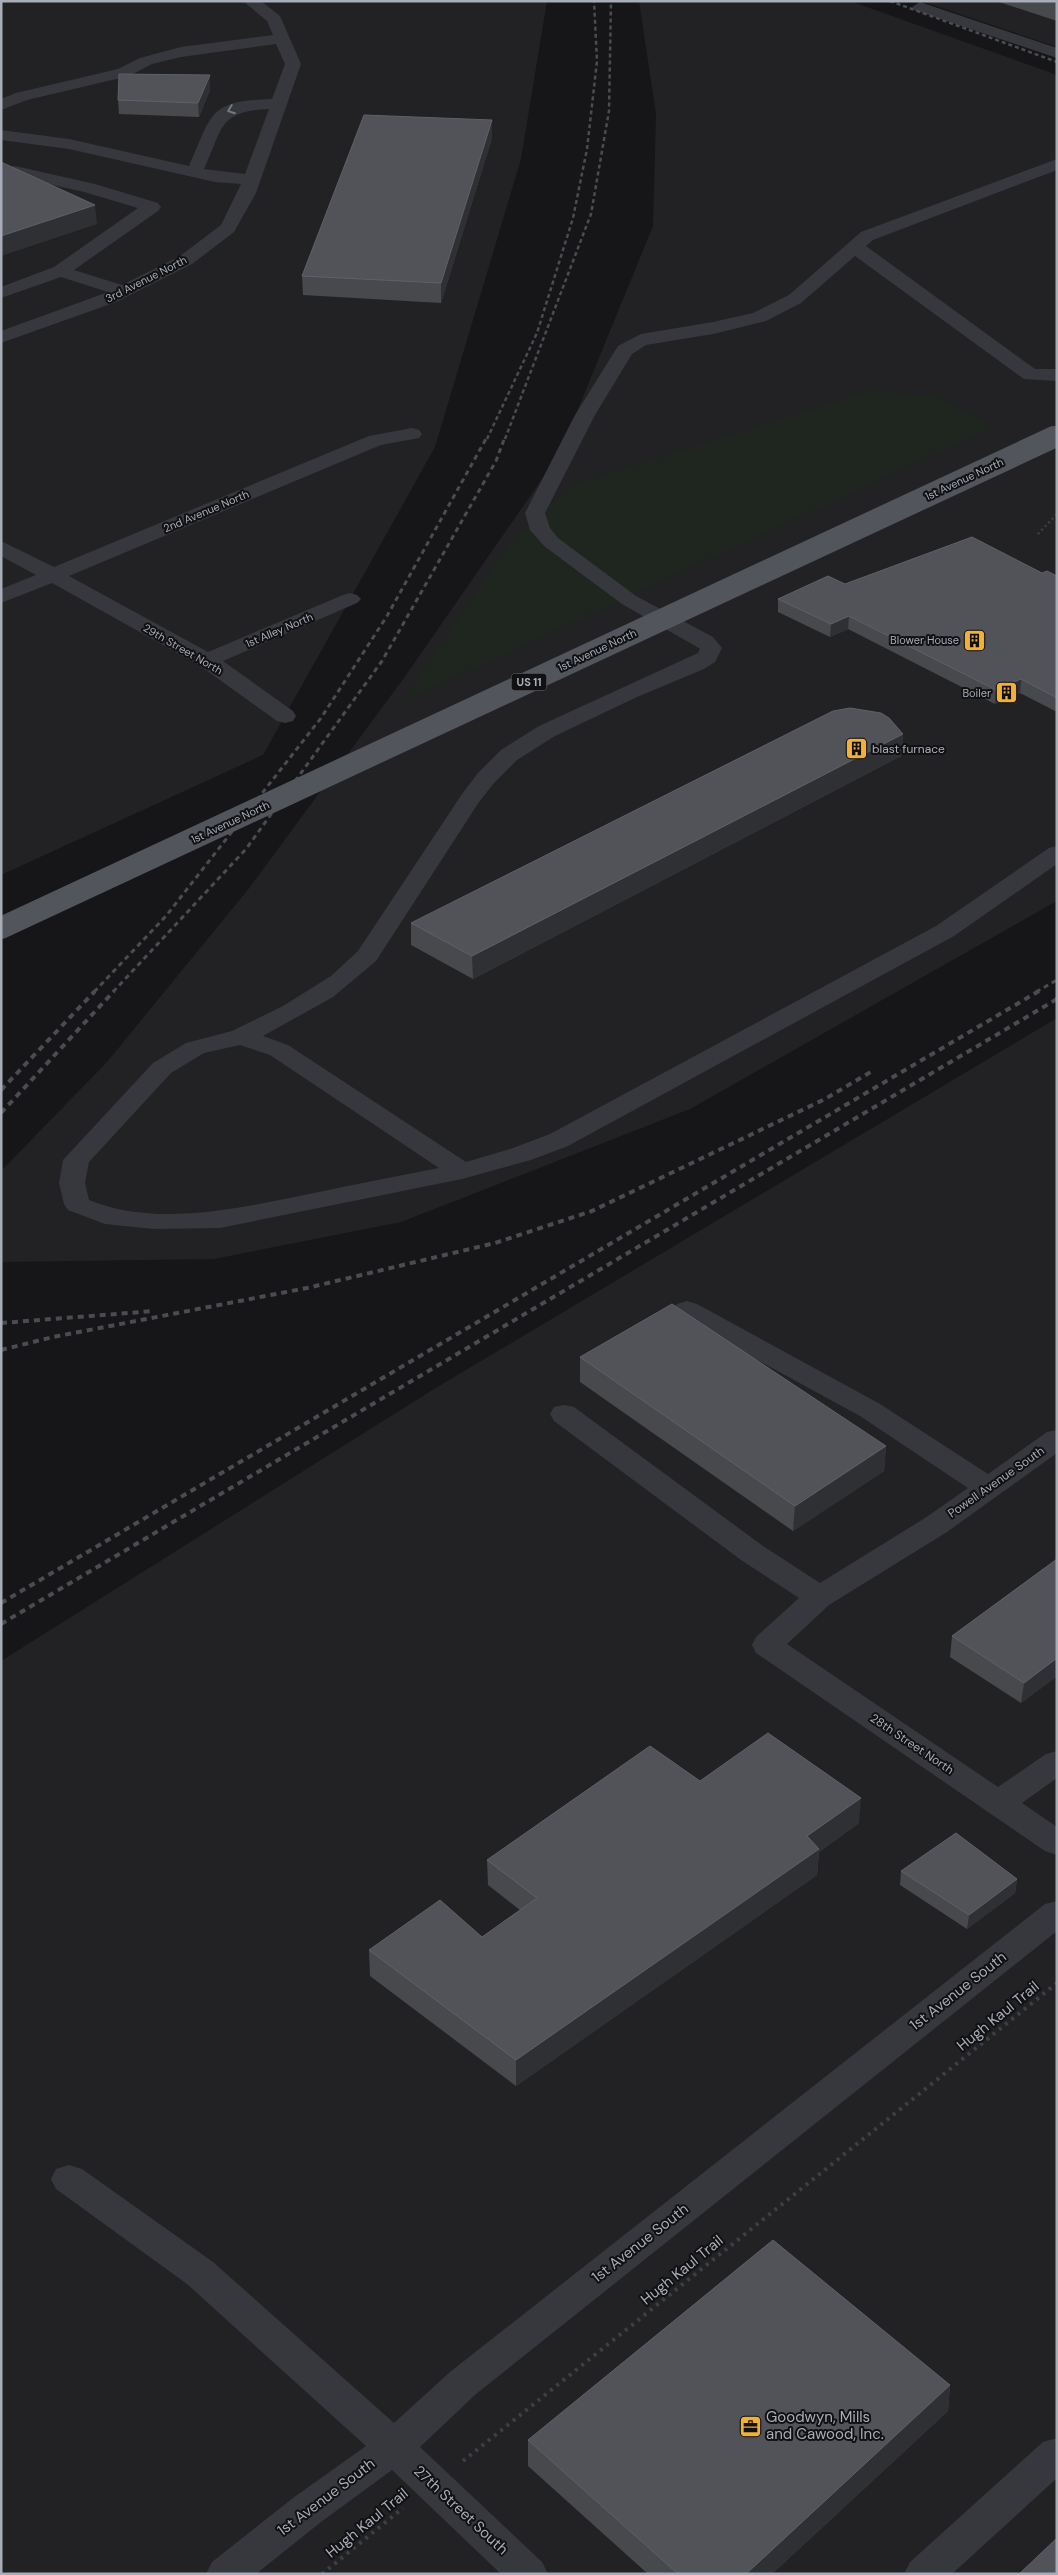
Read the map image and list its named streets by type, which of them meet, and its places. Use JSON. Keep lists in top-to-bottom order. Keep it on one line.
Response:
{"streets":{"main road":["1st Avenue North","US 11"],"street":["3rd Avenue North","2nd Avenue North","1st Alley North","29th Street North","Powell Avenue South","28th Street North","1st Avenue South","27th Street South"],"path":["Hugh Kaul Trail"]},"crossings":[["2nd Avenue North","29th Street North"],["1st Alley North","29th Street North"],["Powell Avenue South","28th Street North"],["1st Avenue South","27th Street South"],["Hugh Kaul Trail","27th Street South"]],"places":{"building":["Blower House","Boiler","blast furnace"],"office":["Goodwyn, Mills and Cawood, Inc."]}}
